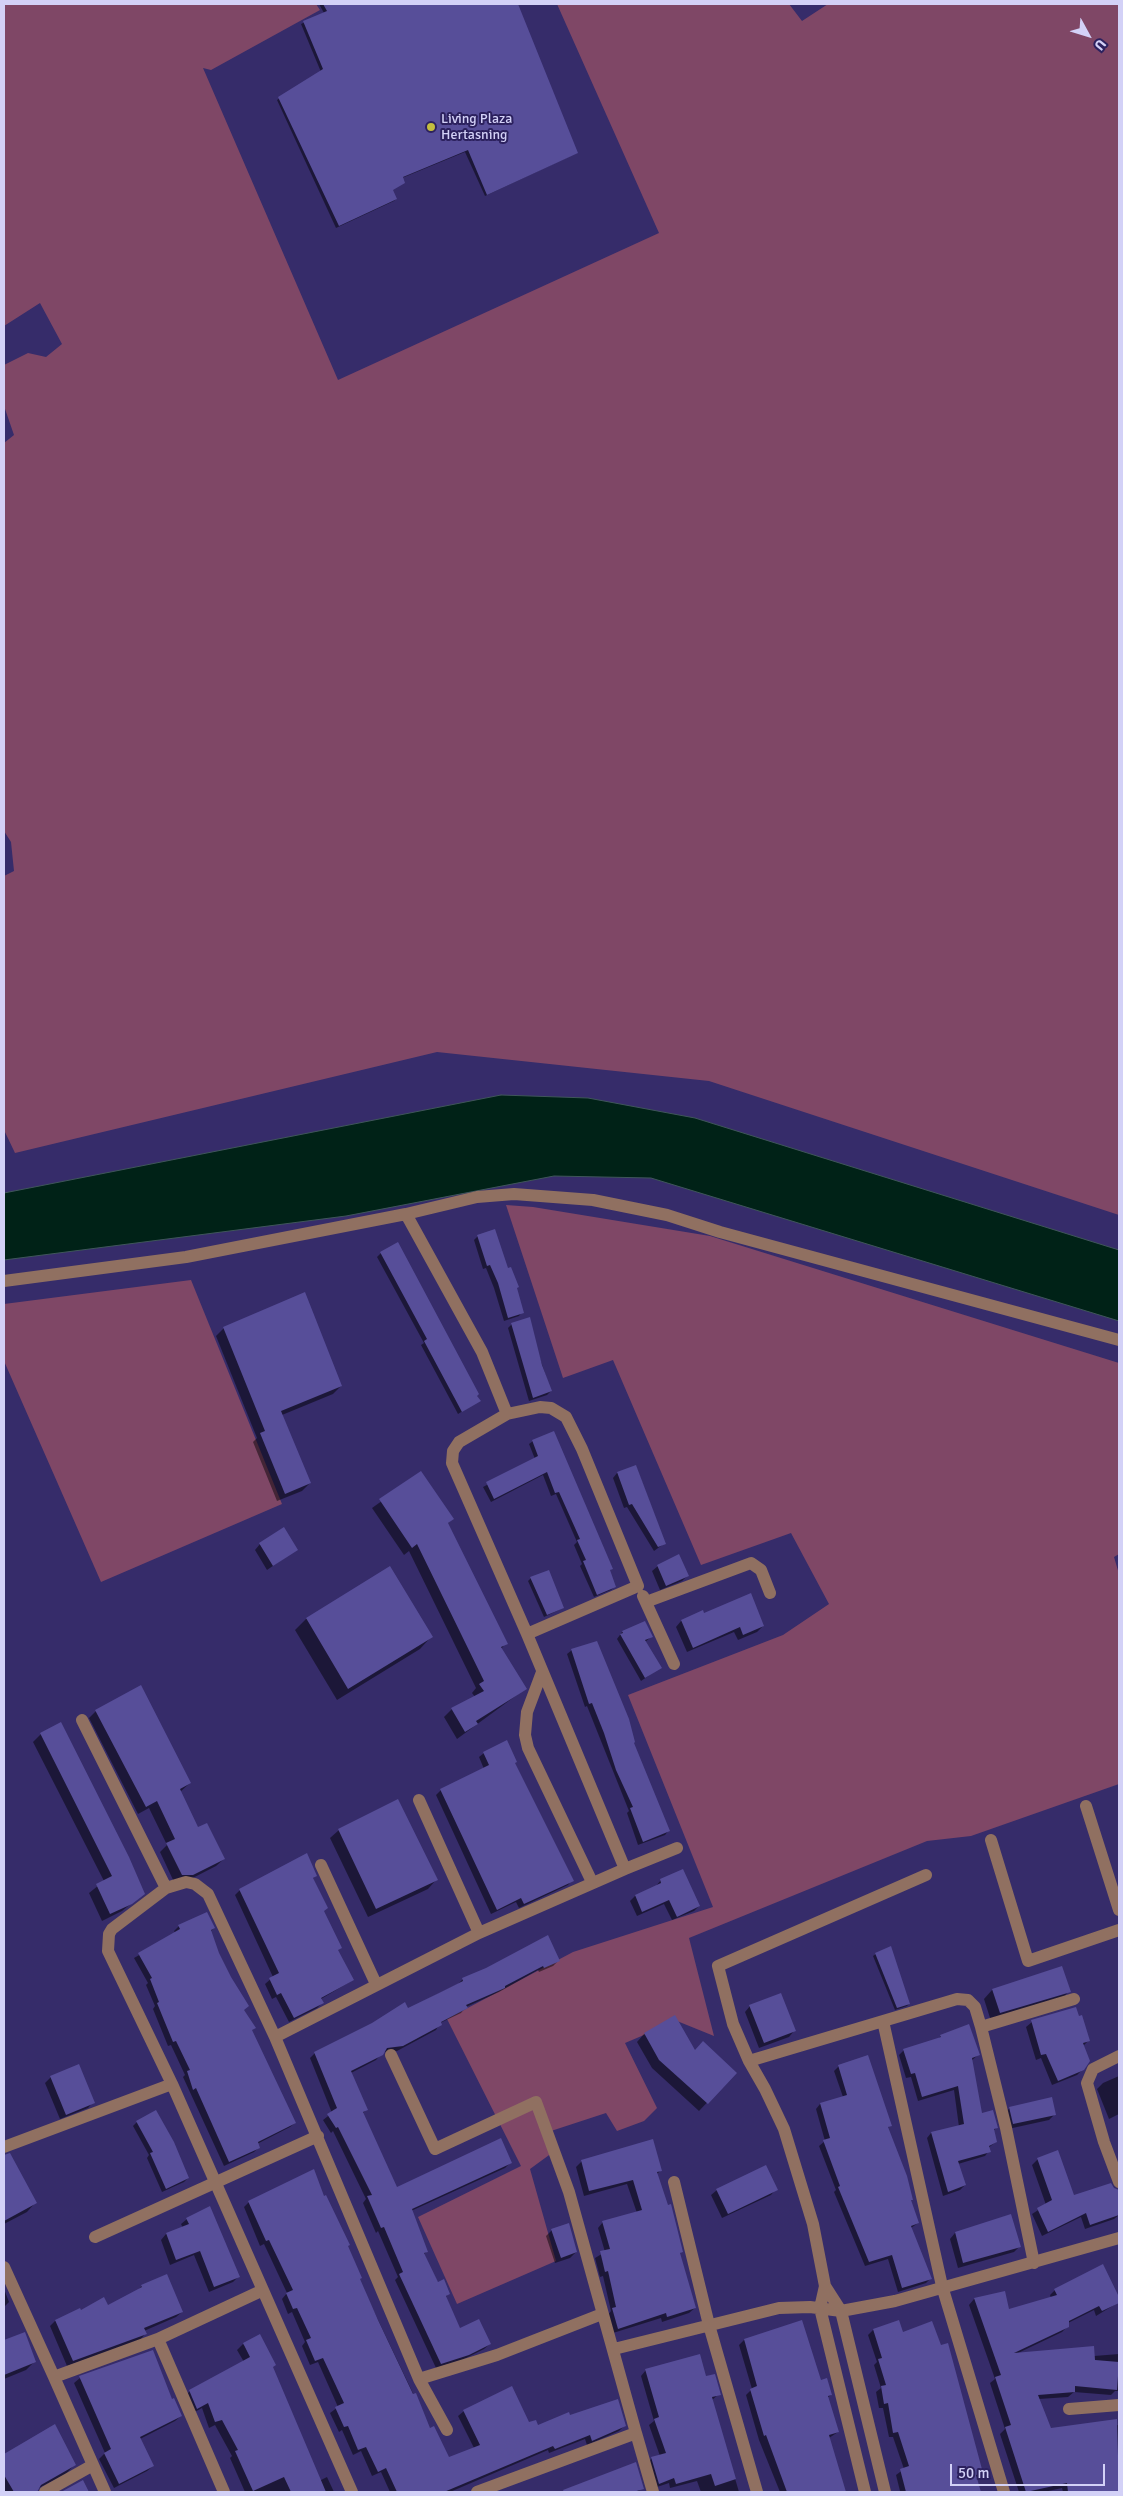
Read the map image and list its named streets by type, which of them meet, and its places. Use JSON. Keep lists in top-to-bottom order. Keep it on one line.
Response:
{"places":["Living Plaza Hertasning"],"scale_bar":"50 m","north":"bottom right"}
